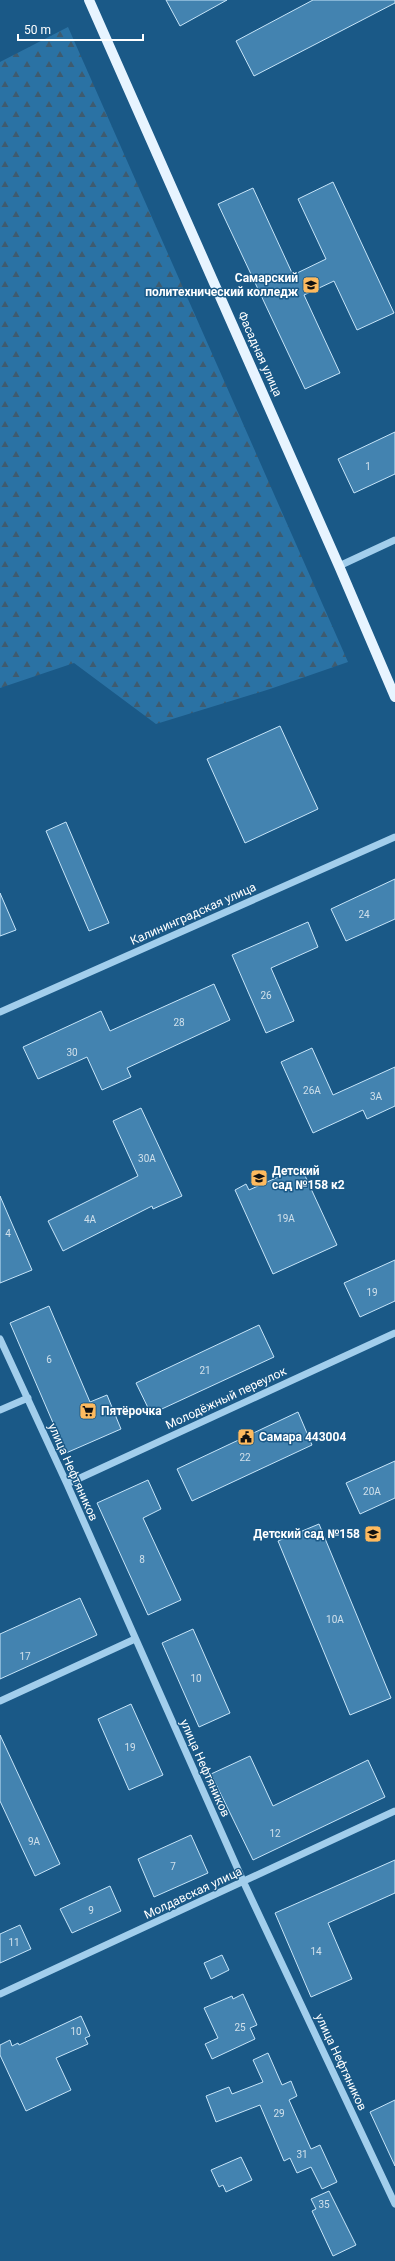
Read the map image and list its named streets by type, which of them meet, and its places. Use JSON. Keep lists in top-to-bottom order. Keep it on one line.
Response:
{"streets":{"main road":["Фасадная улица"],"street":["Калининградская улица","Молодёжный переулок","улица Нефтяников","Молдавская улица"]},"crossings":[["Молодёжный переулок","улица Нефтяников"],["улица Нефтяников","Молдавская улица"]],"places":{"school or university":["Самарский политехнический колледж","Детский сад №158 к2","Детский сад №158"],"supermarket":["Пятёрочка"],"public building":["Самара 443004"]},"house_numbers":["1","24","26","28","30","26А","3А","30А","19А","4А","4","19","6","21","22","20А","8","10А","17","10","19","12","9А","7","9","11","14","25","10","29","31","35"],"scale_bar":"50 m"}
